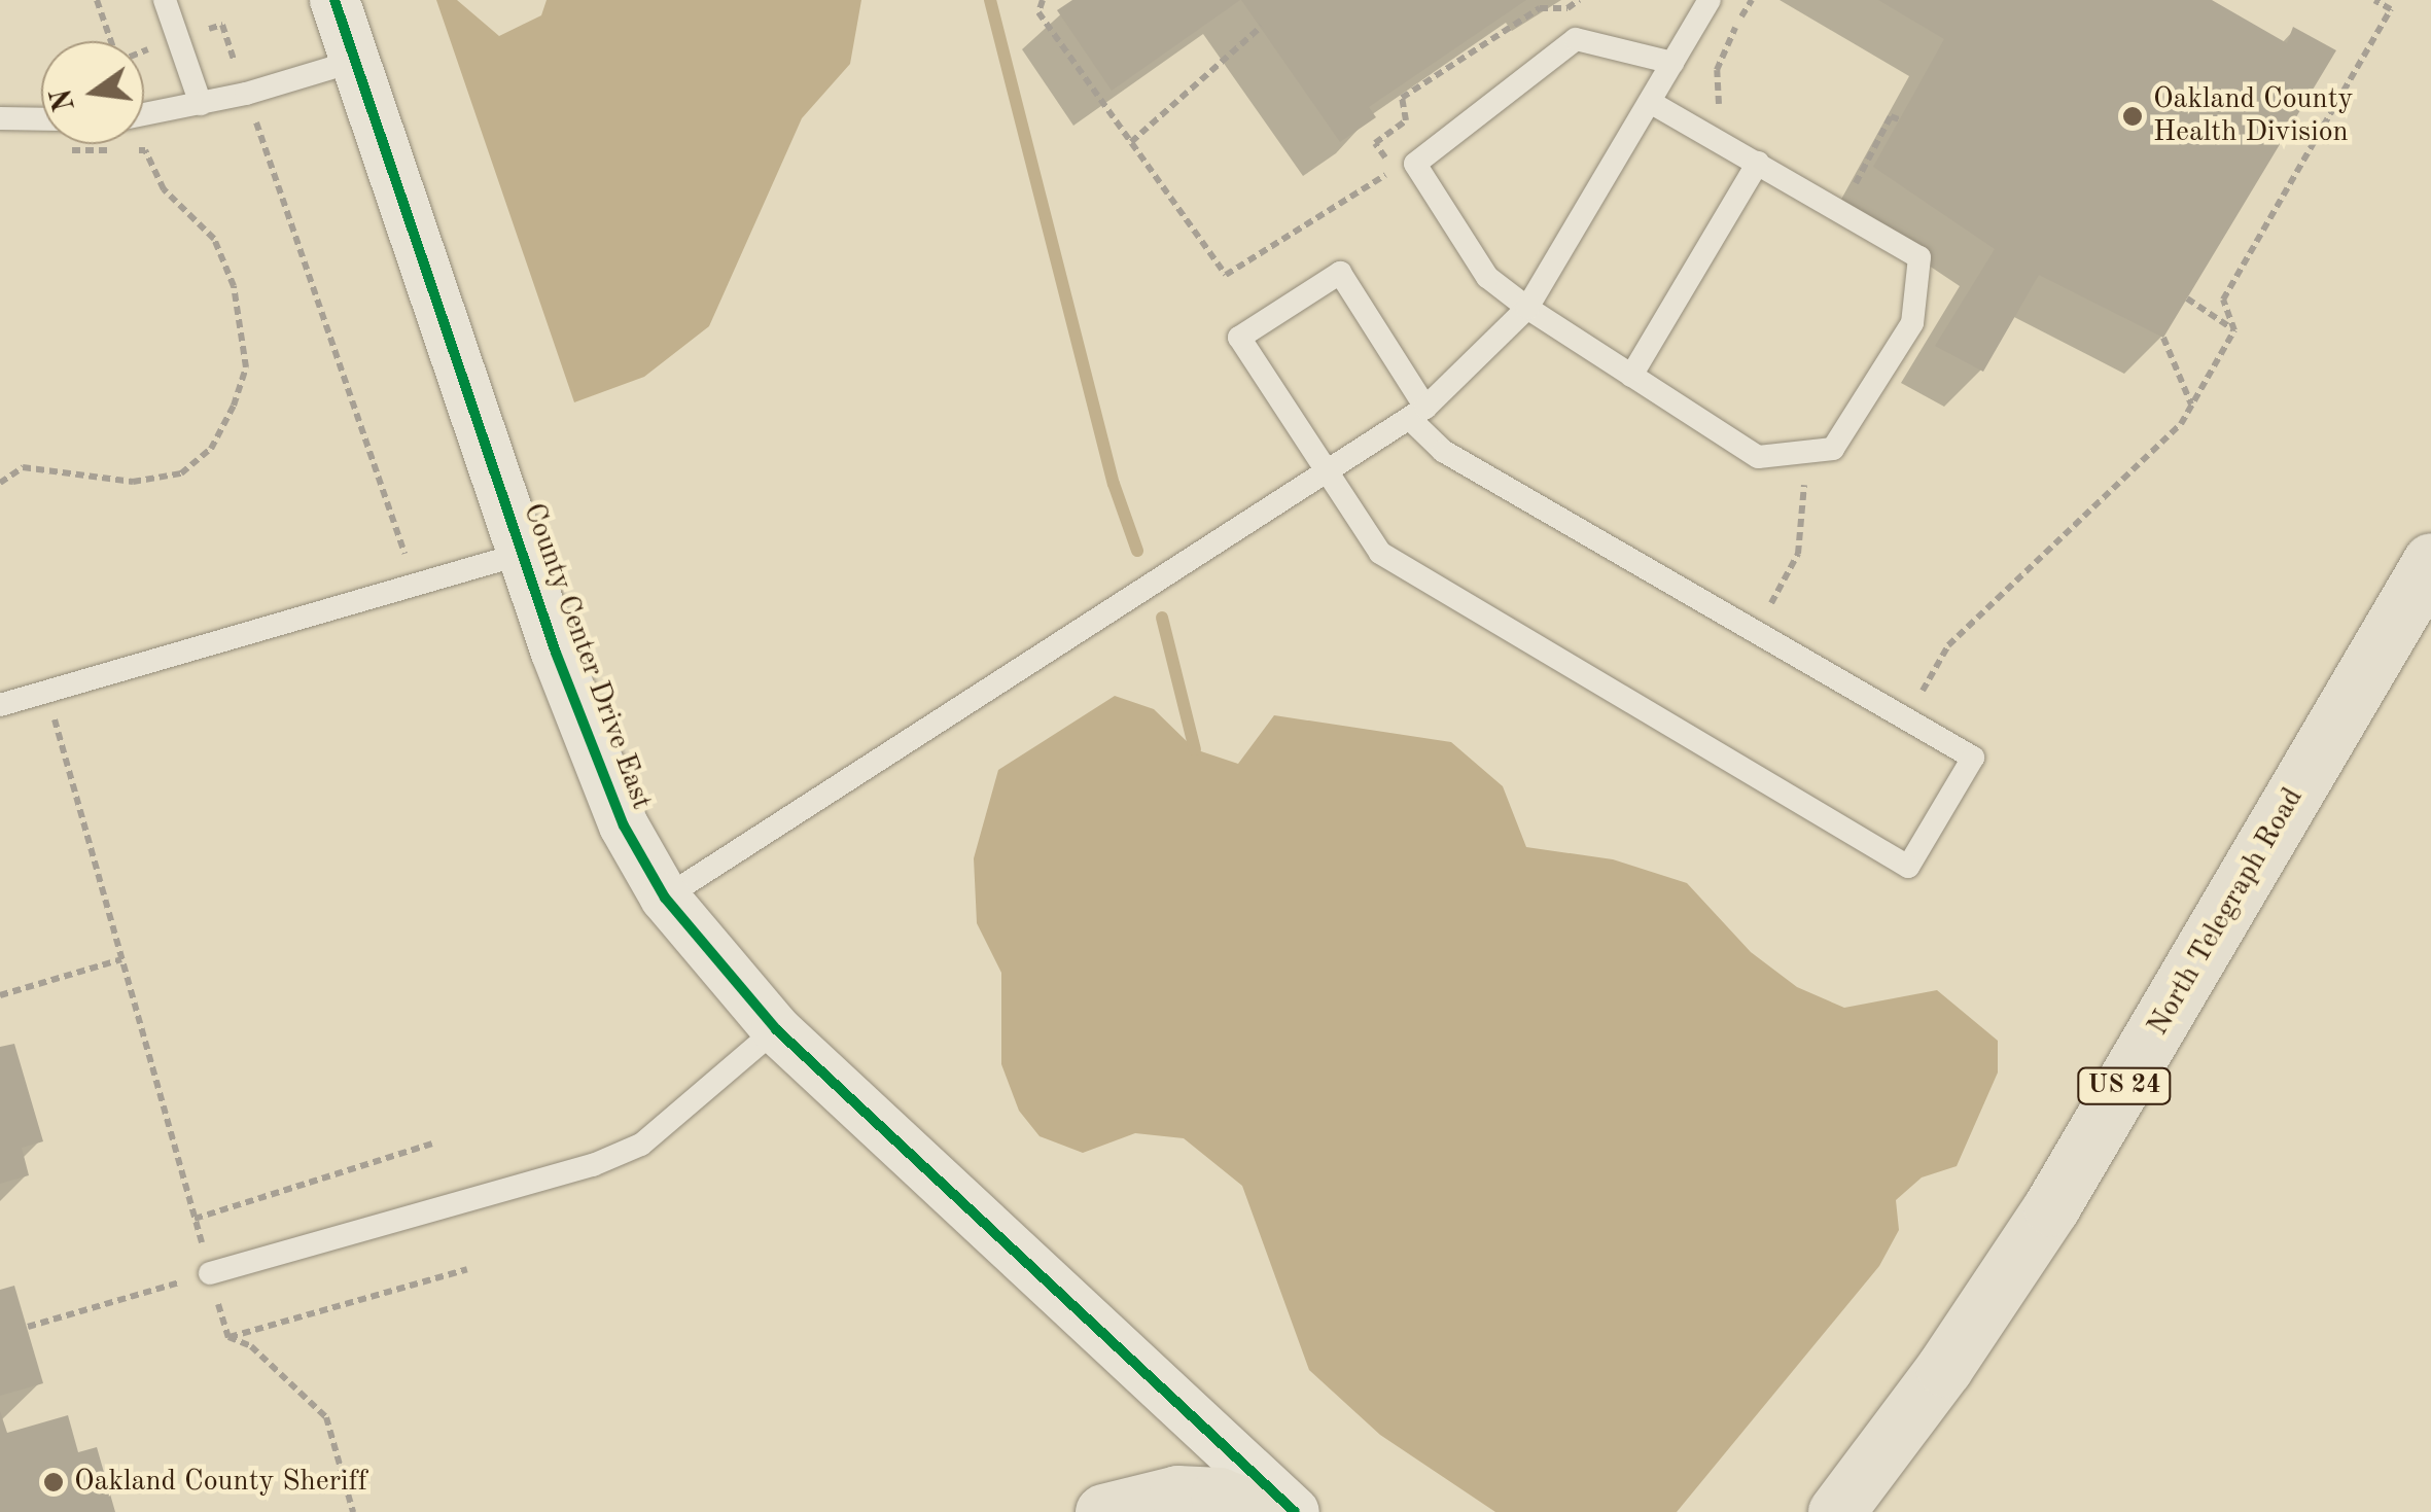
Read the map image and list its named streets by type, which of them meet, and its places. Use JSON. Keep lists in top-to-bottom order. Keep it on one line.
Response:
{"streets":{"main road":["North Telegraph Road","US 24"],"street":["County Center Drive East"]},"places":["Oakland County Health Division","Oakland County Sheriff"],"north":"left"}
